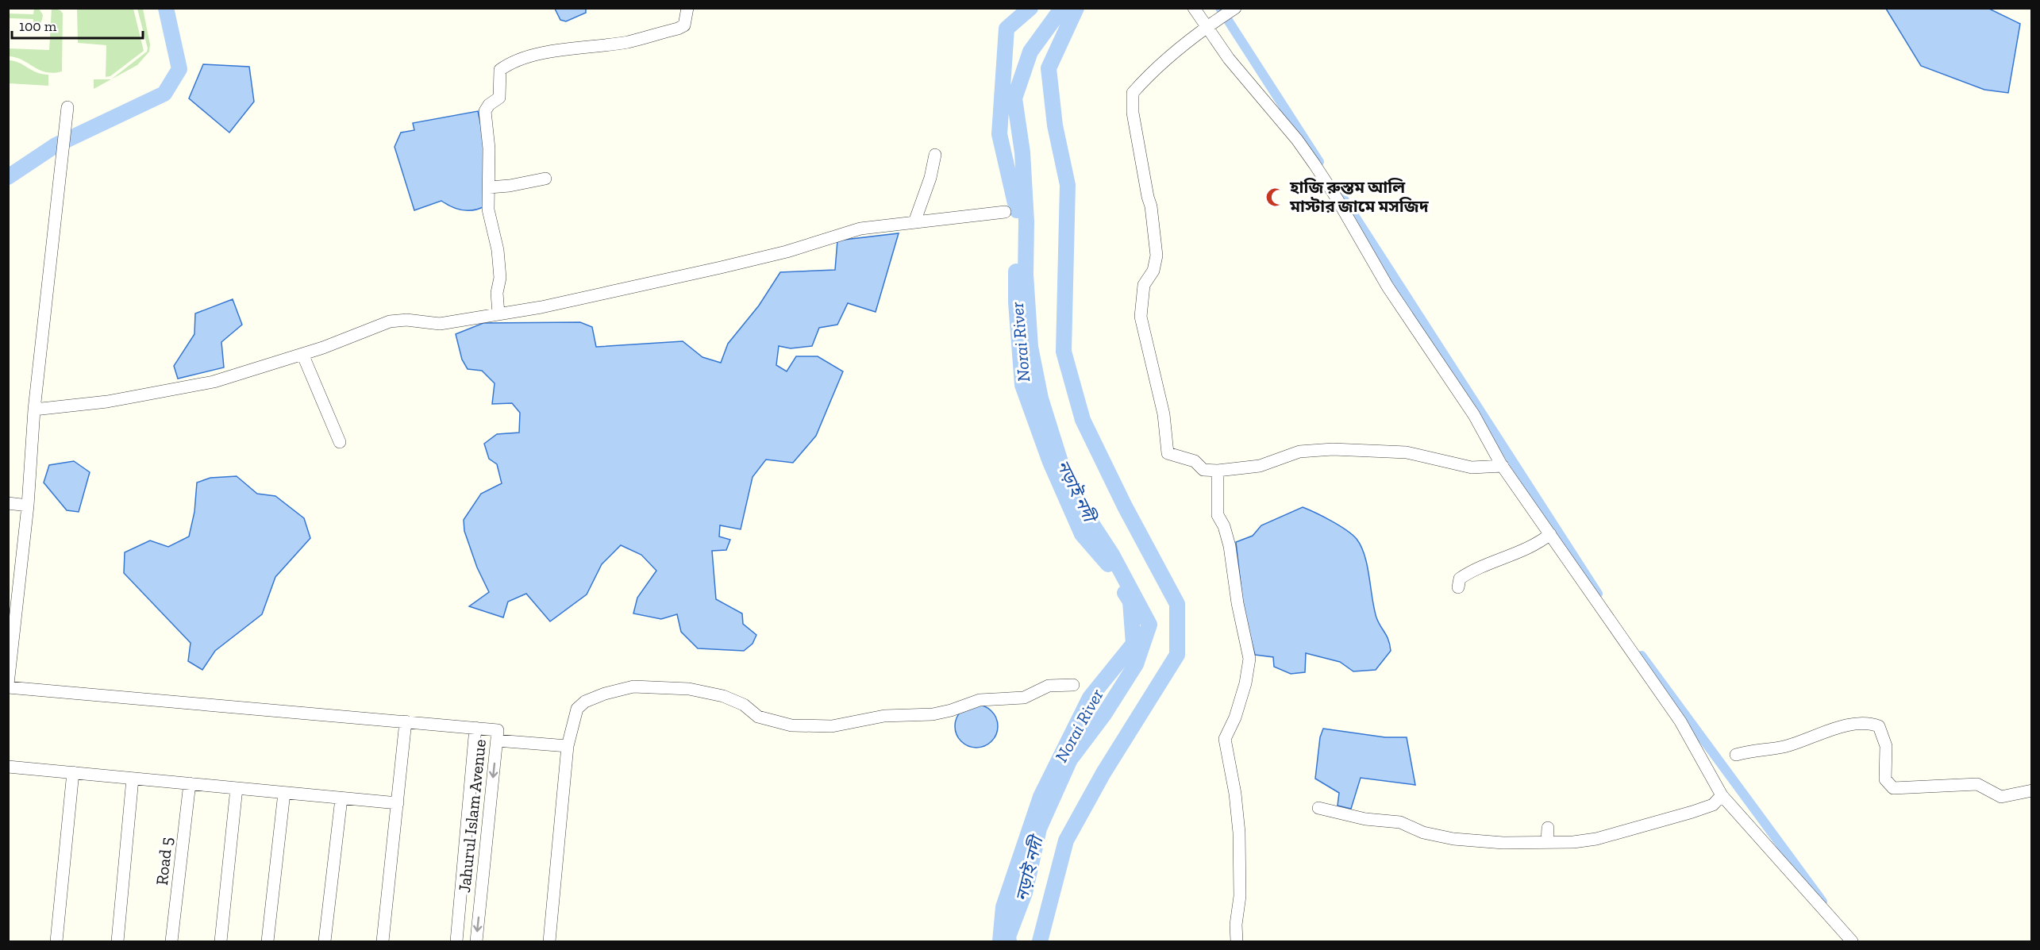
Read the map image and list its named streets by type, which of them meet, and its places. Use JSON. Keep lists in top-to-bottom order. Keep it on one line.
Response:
{"streets":{"street":["Jahurul Islam Avenue","Road 5"]},"water":["Norai River","নড়াই নদী"],"places":{"mosque":["হাজি রুস্তম আলি মাস্টার জামে মসজিদ"]},"scale_bar":"100 m"}
